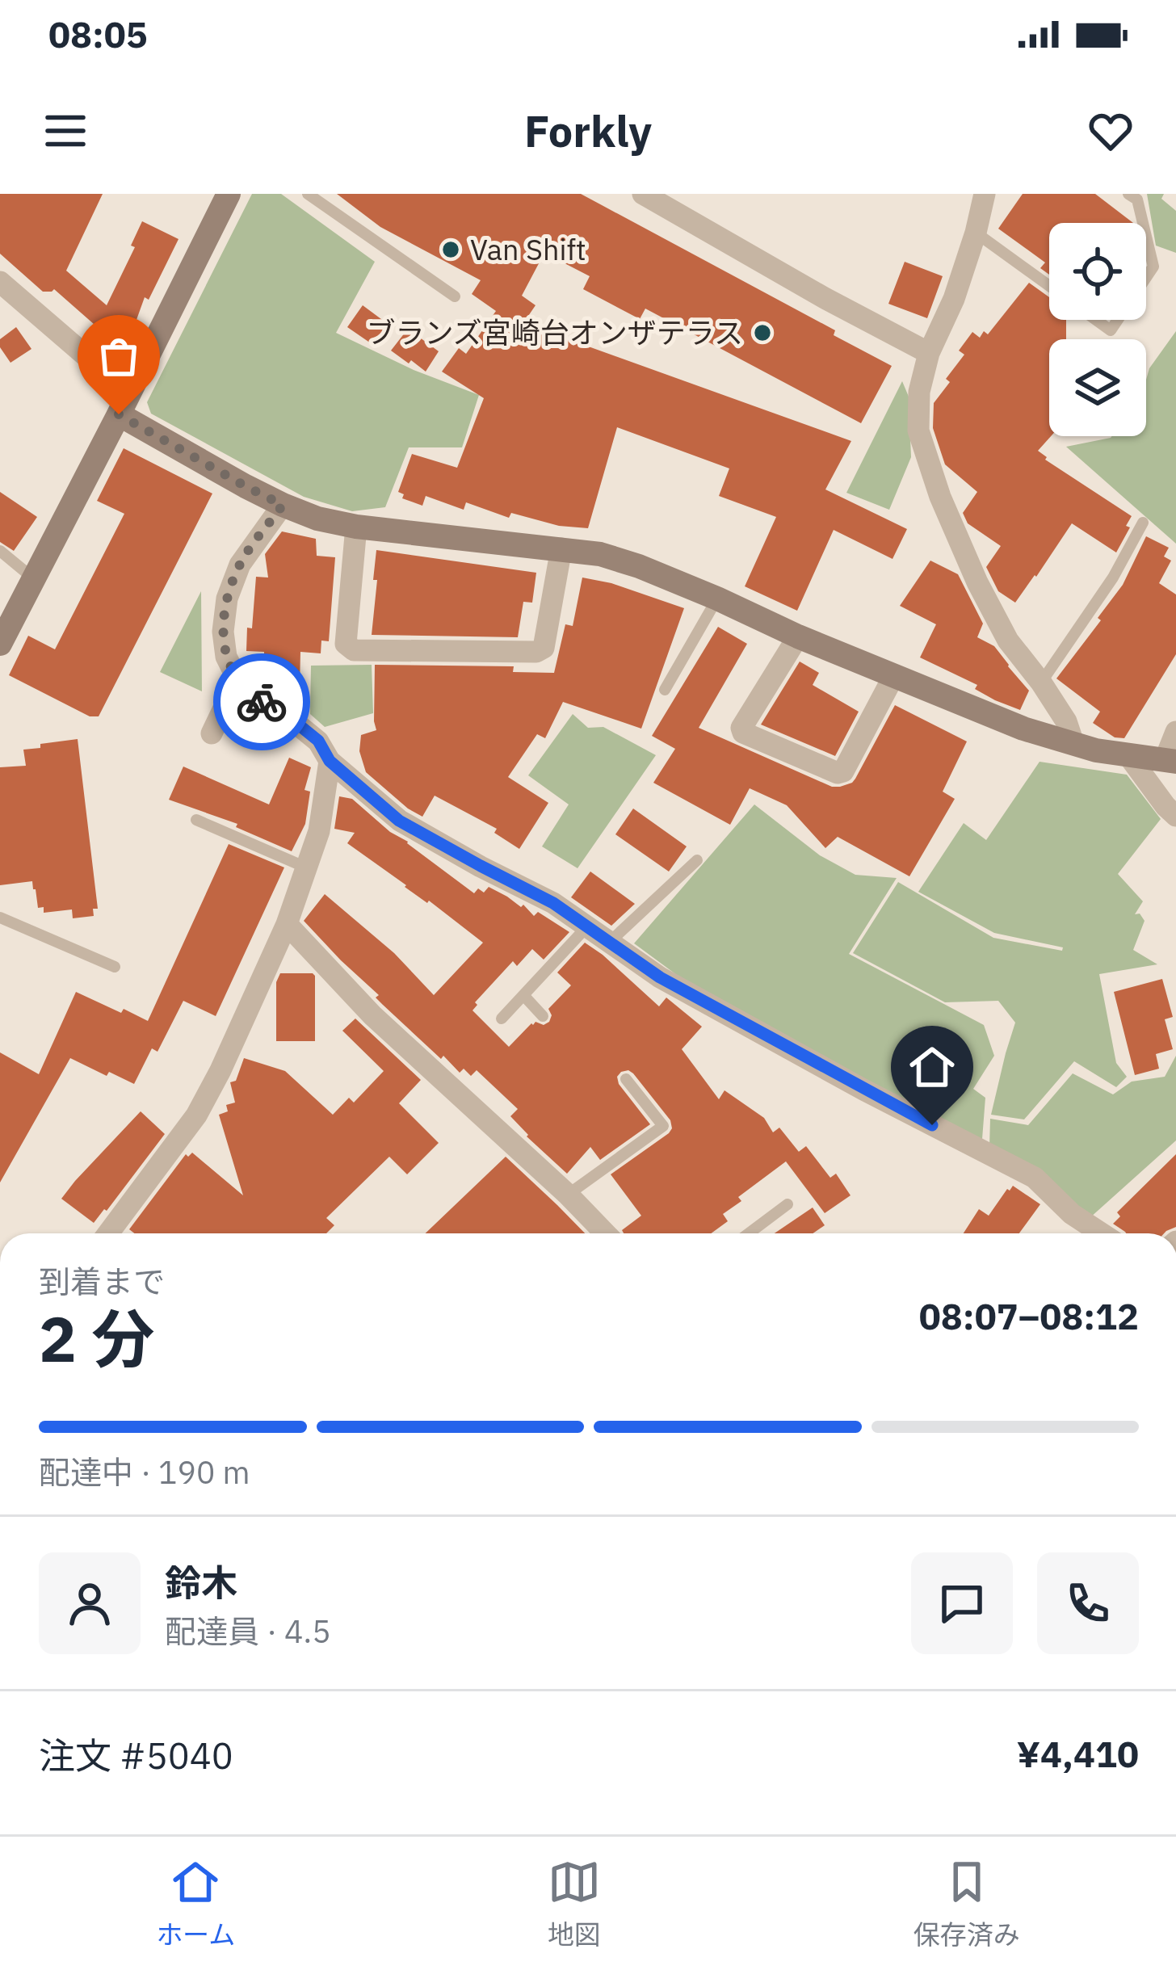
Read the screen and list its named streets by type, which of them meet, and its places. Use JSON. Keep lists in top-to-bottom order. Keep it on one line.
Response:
{"places":["Van Shift","ブランズ宮崎台オンザテラス"],"page":{"status":"08:05","header":"Forkly","heading":["2 分","到着まで","08:07–08:12"],"panel":["鈴木","配達員 · 4.5","注文 #5040","¥4,410"],"bar":"配達中 · 190 m","tabs":["ホーム","地図","保存済み"]}}
